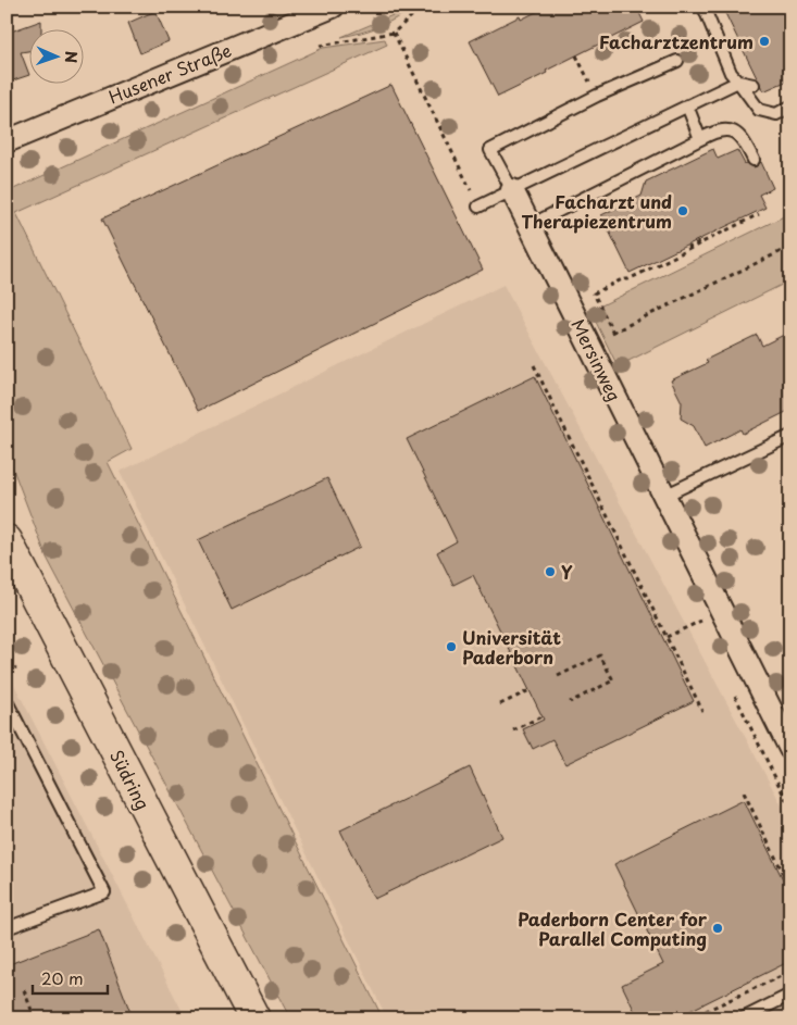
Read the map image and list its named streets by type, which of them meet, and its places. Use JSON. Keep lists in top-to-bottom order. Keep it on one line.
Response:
{"streets":{"main road":["Südring"],"street":["Husener Straße","Mersinweg"]},"places":["Facharztzentrum","Facharzt und Therapiezentrum","Y","Universität Paderborn","Paderborn Center for Parallel Computing"],"scale_bar":"20 m","north":"right"}
